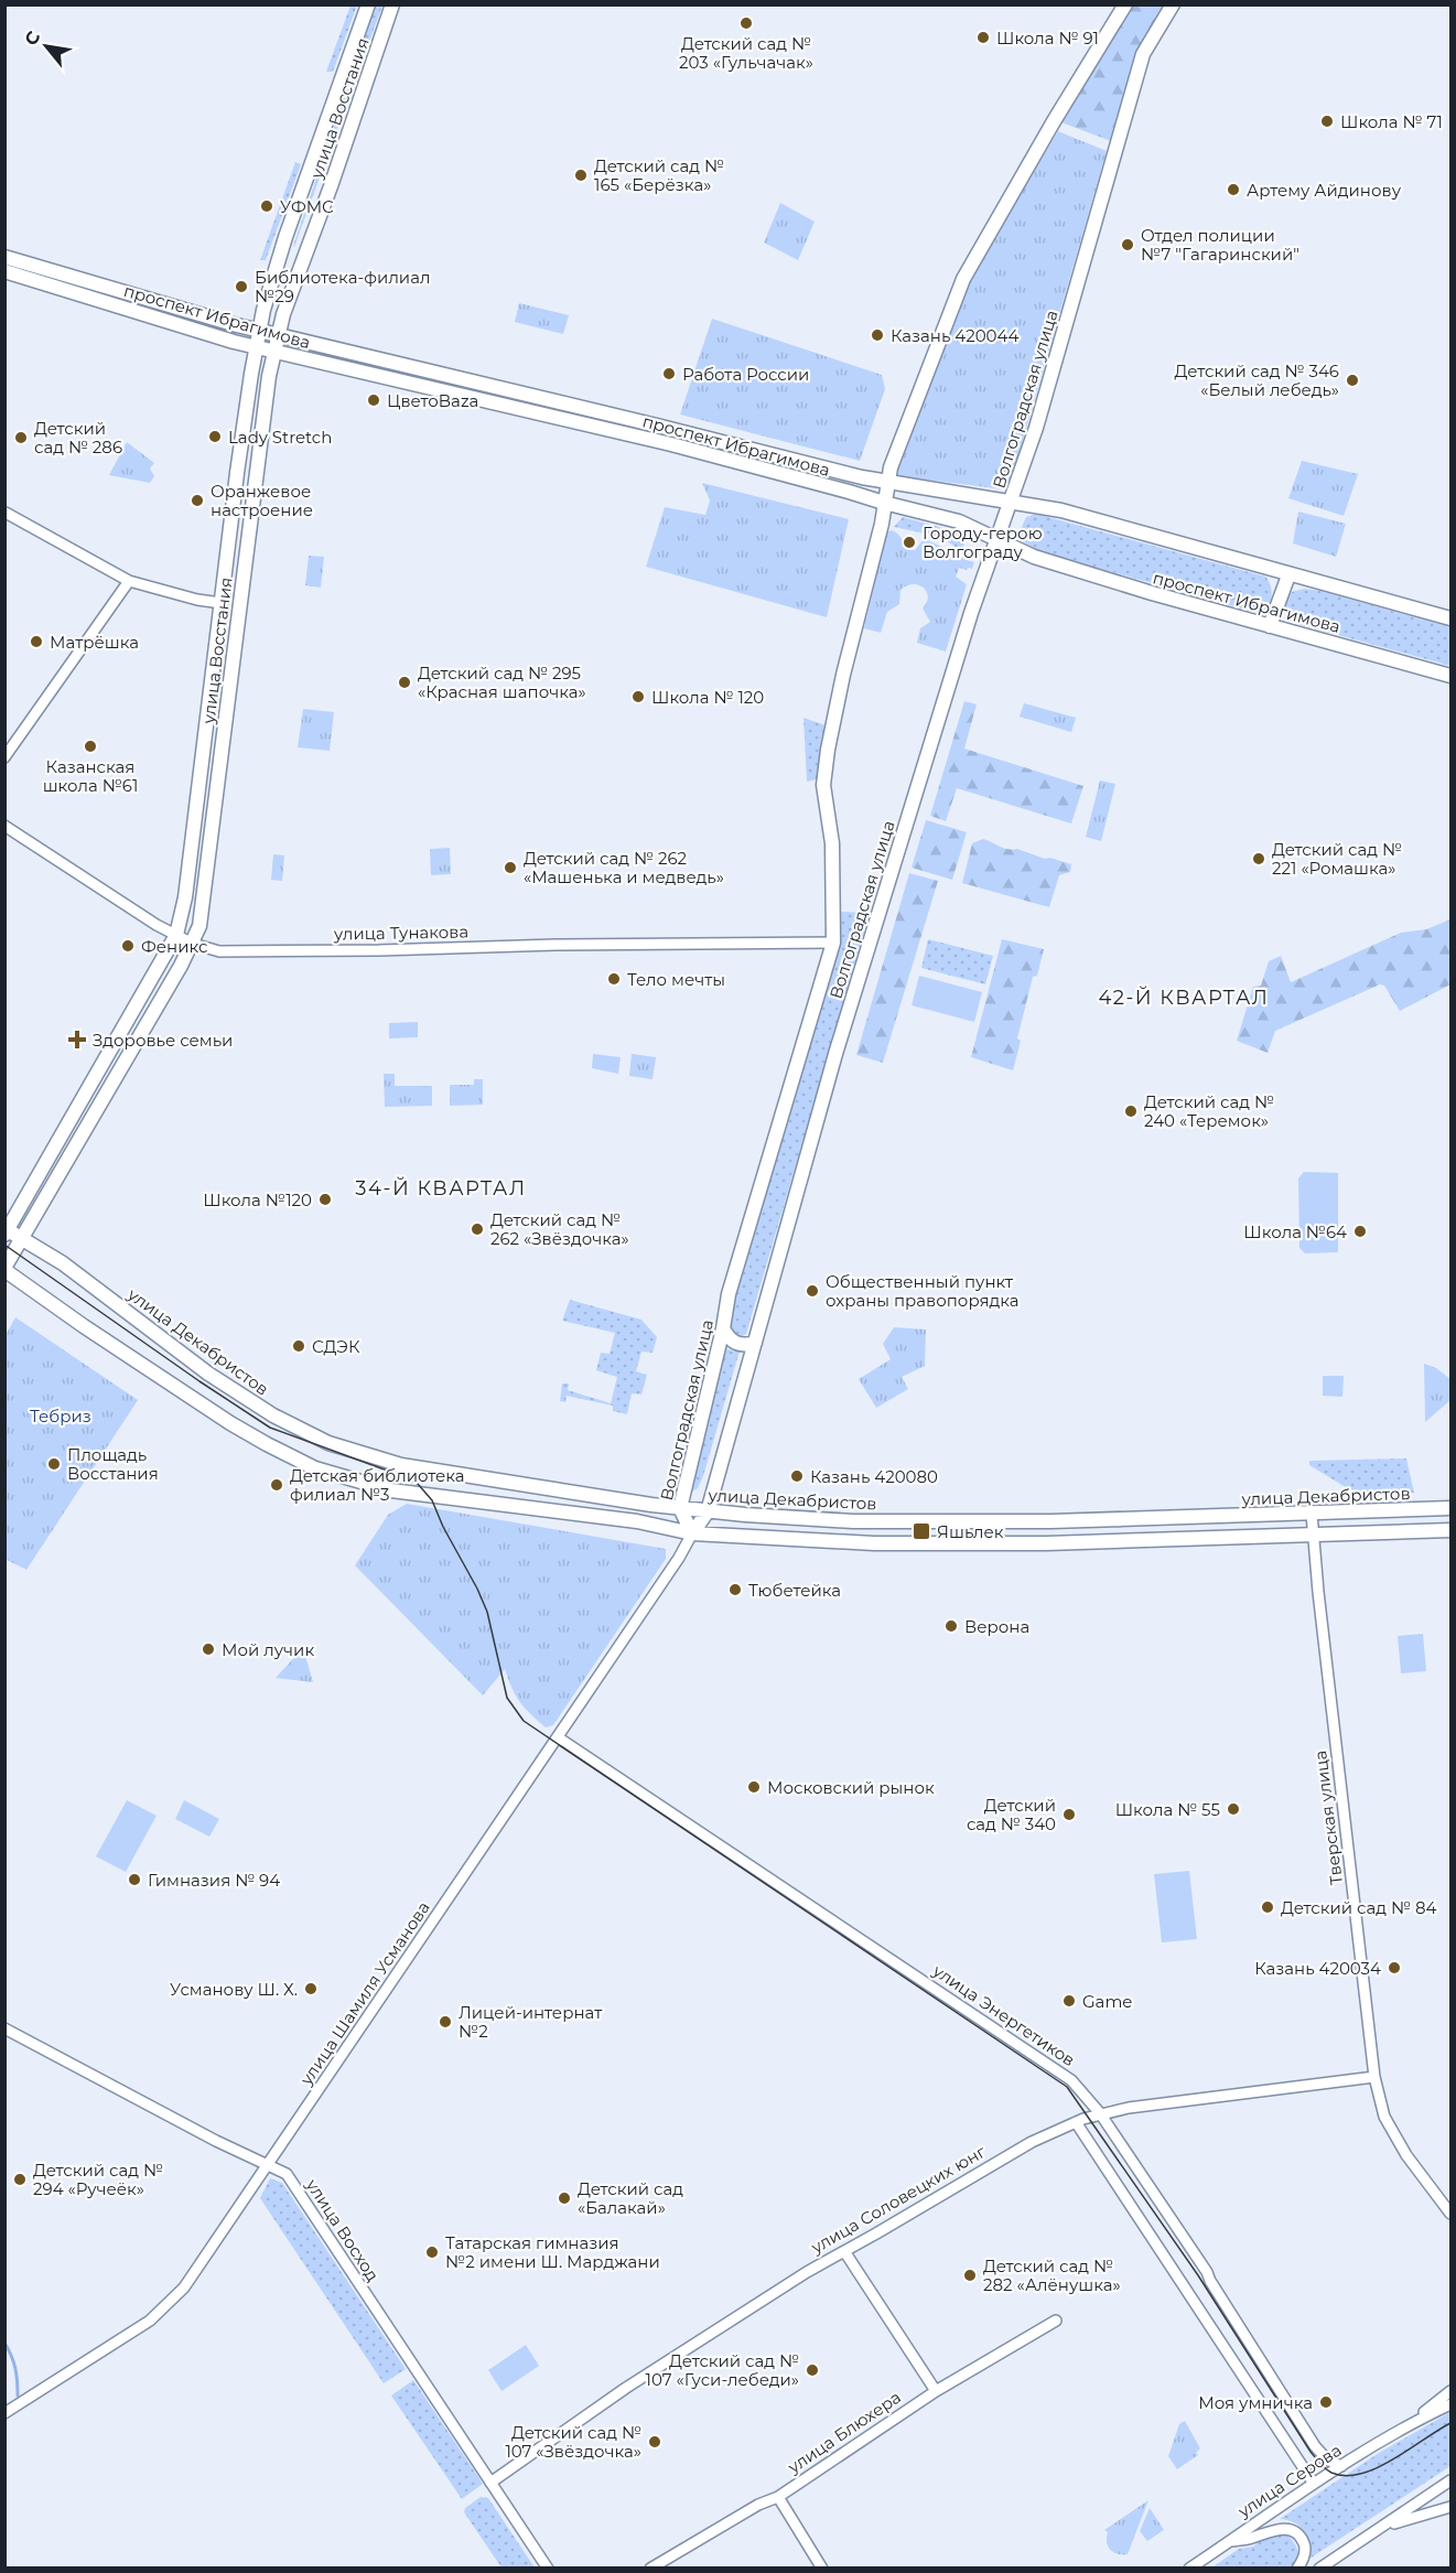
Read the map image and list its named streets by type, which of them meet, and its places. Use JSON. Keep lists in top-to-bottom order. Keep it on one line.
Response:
{"streets":{"main road":["улица Восстания","проспект Ибрагимова","Волгоградская улица","улица Декабристов"],"street":["улица Тунакова","Тверская улица","улица Шамиля Усманова","улица Энергетиков","улица Соловецких юнг","улица Восход","улица Блюхера","улица Серова"]},"crossings":[["улица Восстания","проспект Ибрагимова"],["улица Восстания","улица Тунакова"],["улица Восстания","улица Декабристов"],["проспект Ибрагимова","Волгоградская улица"],["Волгоградская улица","улица Тунакова"],["Волгоградская улица","улица Декабристов"],["Волгоградская улица","улица Шамиля Усманова"],["улица Декабристов","Тверская улица"],["Тверская улица","улица Соловецких юнг"],["улица Шамиля Усманова","улица Энергетиков"],["улица Шамиля Усманова","улица Восход"],["улица Энергетиков","улица Соловецких юнг"],["улица Энергетиков","улица Серова"],["улица Соловецких юнг","улица Восход"]],"districts":["42-Й КВАРТАЛ","34-Й КВАРТАЛ"],"parks":["Тебриз"],"places":{"other":["Детский сад № 203 «Гульчачак»","Школа № 91","Школа № 71","Детский сад № 165 «Берёзка»","Артему Айдинову","УФМС","Отдел полиции №7 \"Гагаринский\"","Библиотека-филиал №29","Казань 420044","Работа России","Детский сад № 346 «Белый лебедь»","ЦветоBaza","Lady Stretch","Детский сад № 286","Оранжевое настроение","Городу-герою Волгограду","Матрёшка","Детский сад № 295 «Красная шапочка»","Школа № 120","Казанская школа №61","Детский сад № 221 «Ромашка»","Детский сад № 262 «Машенька и медведь»","Феникс","Тело мечты","Детский сад № 240 «Теремок»","Школа №120","Детский сад № 262 «Звёздочка»","Школа №64","Общественный пункт охраны правопорядка","СДЭК","Площадь Восстания","Казань 420080","Детская библиотека филиал №3","Тюбетейка","Верона","Мой лучик","Московский рынок","Школа № 55","Детский сад № 340","Гимназия № 94","Детский сад № 84","Казань 420034","Усманову Ш. Х.","Game","Лицей-интернат №2","Детский сад № 294 «Ручеёк»","Детский сад «Балакай»","Татарская гимназия №2 имени Ш. Марджани","Детский сад № 282 «Алёнушка»","Детский сад № 107 «Гуси-лебеди»","Моя умничка","Детский сад № 107 «Звёздочка»"],"health":["Здоровье семьи"],"transit":["Яшьлек"]},"north":"top left"}
